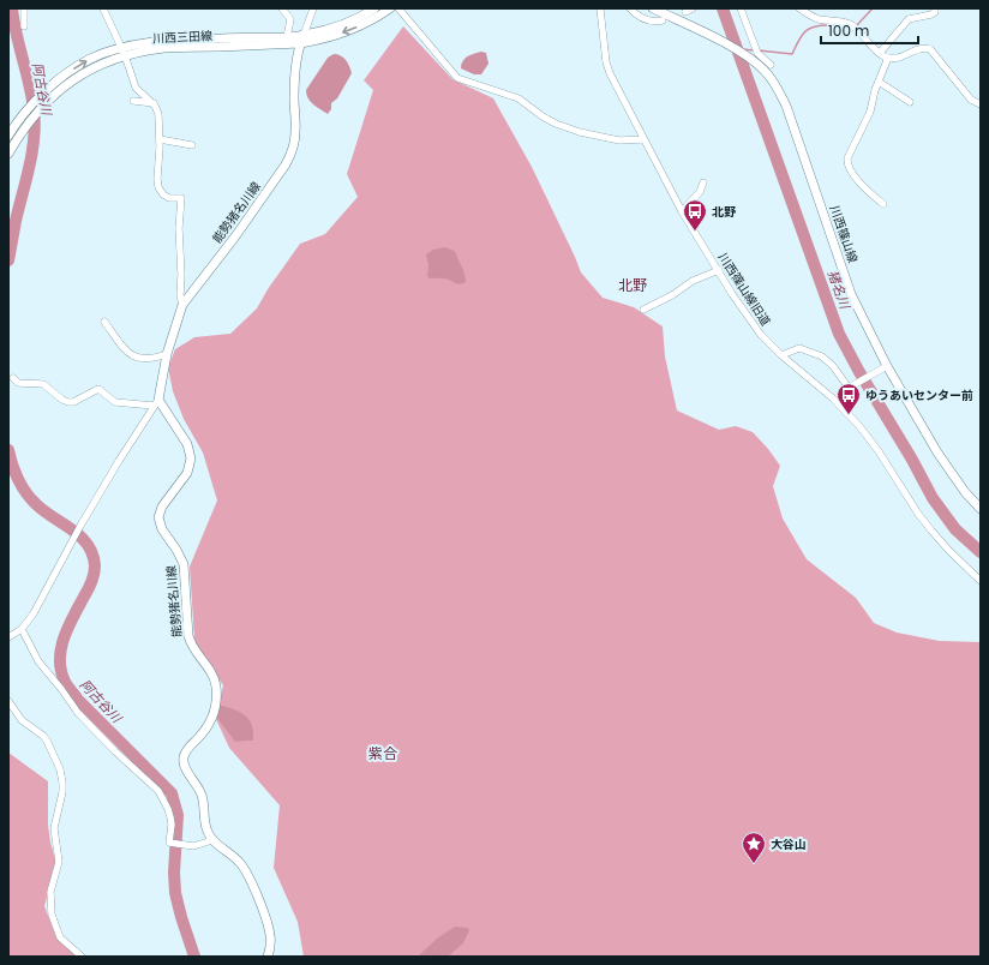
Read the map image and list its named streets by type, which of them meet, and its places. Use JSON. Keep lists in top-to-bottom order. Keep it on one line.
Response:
{"streets":{"main road":["川西三田線","能勢猪名川線","川西篠山線"],"street":["川西篠山線旧道"]},"crossings":[["川西三田線","能勢猪名川線"]],"districts":["北野","紫合"],"water":["阿古谷川","猪名川"],"places":{"bus stop":["北野","ゆうあいセンター前"],"place":["大谷山"]},"scale_bar":"100 m"}
